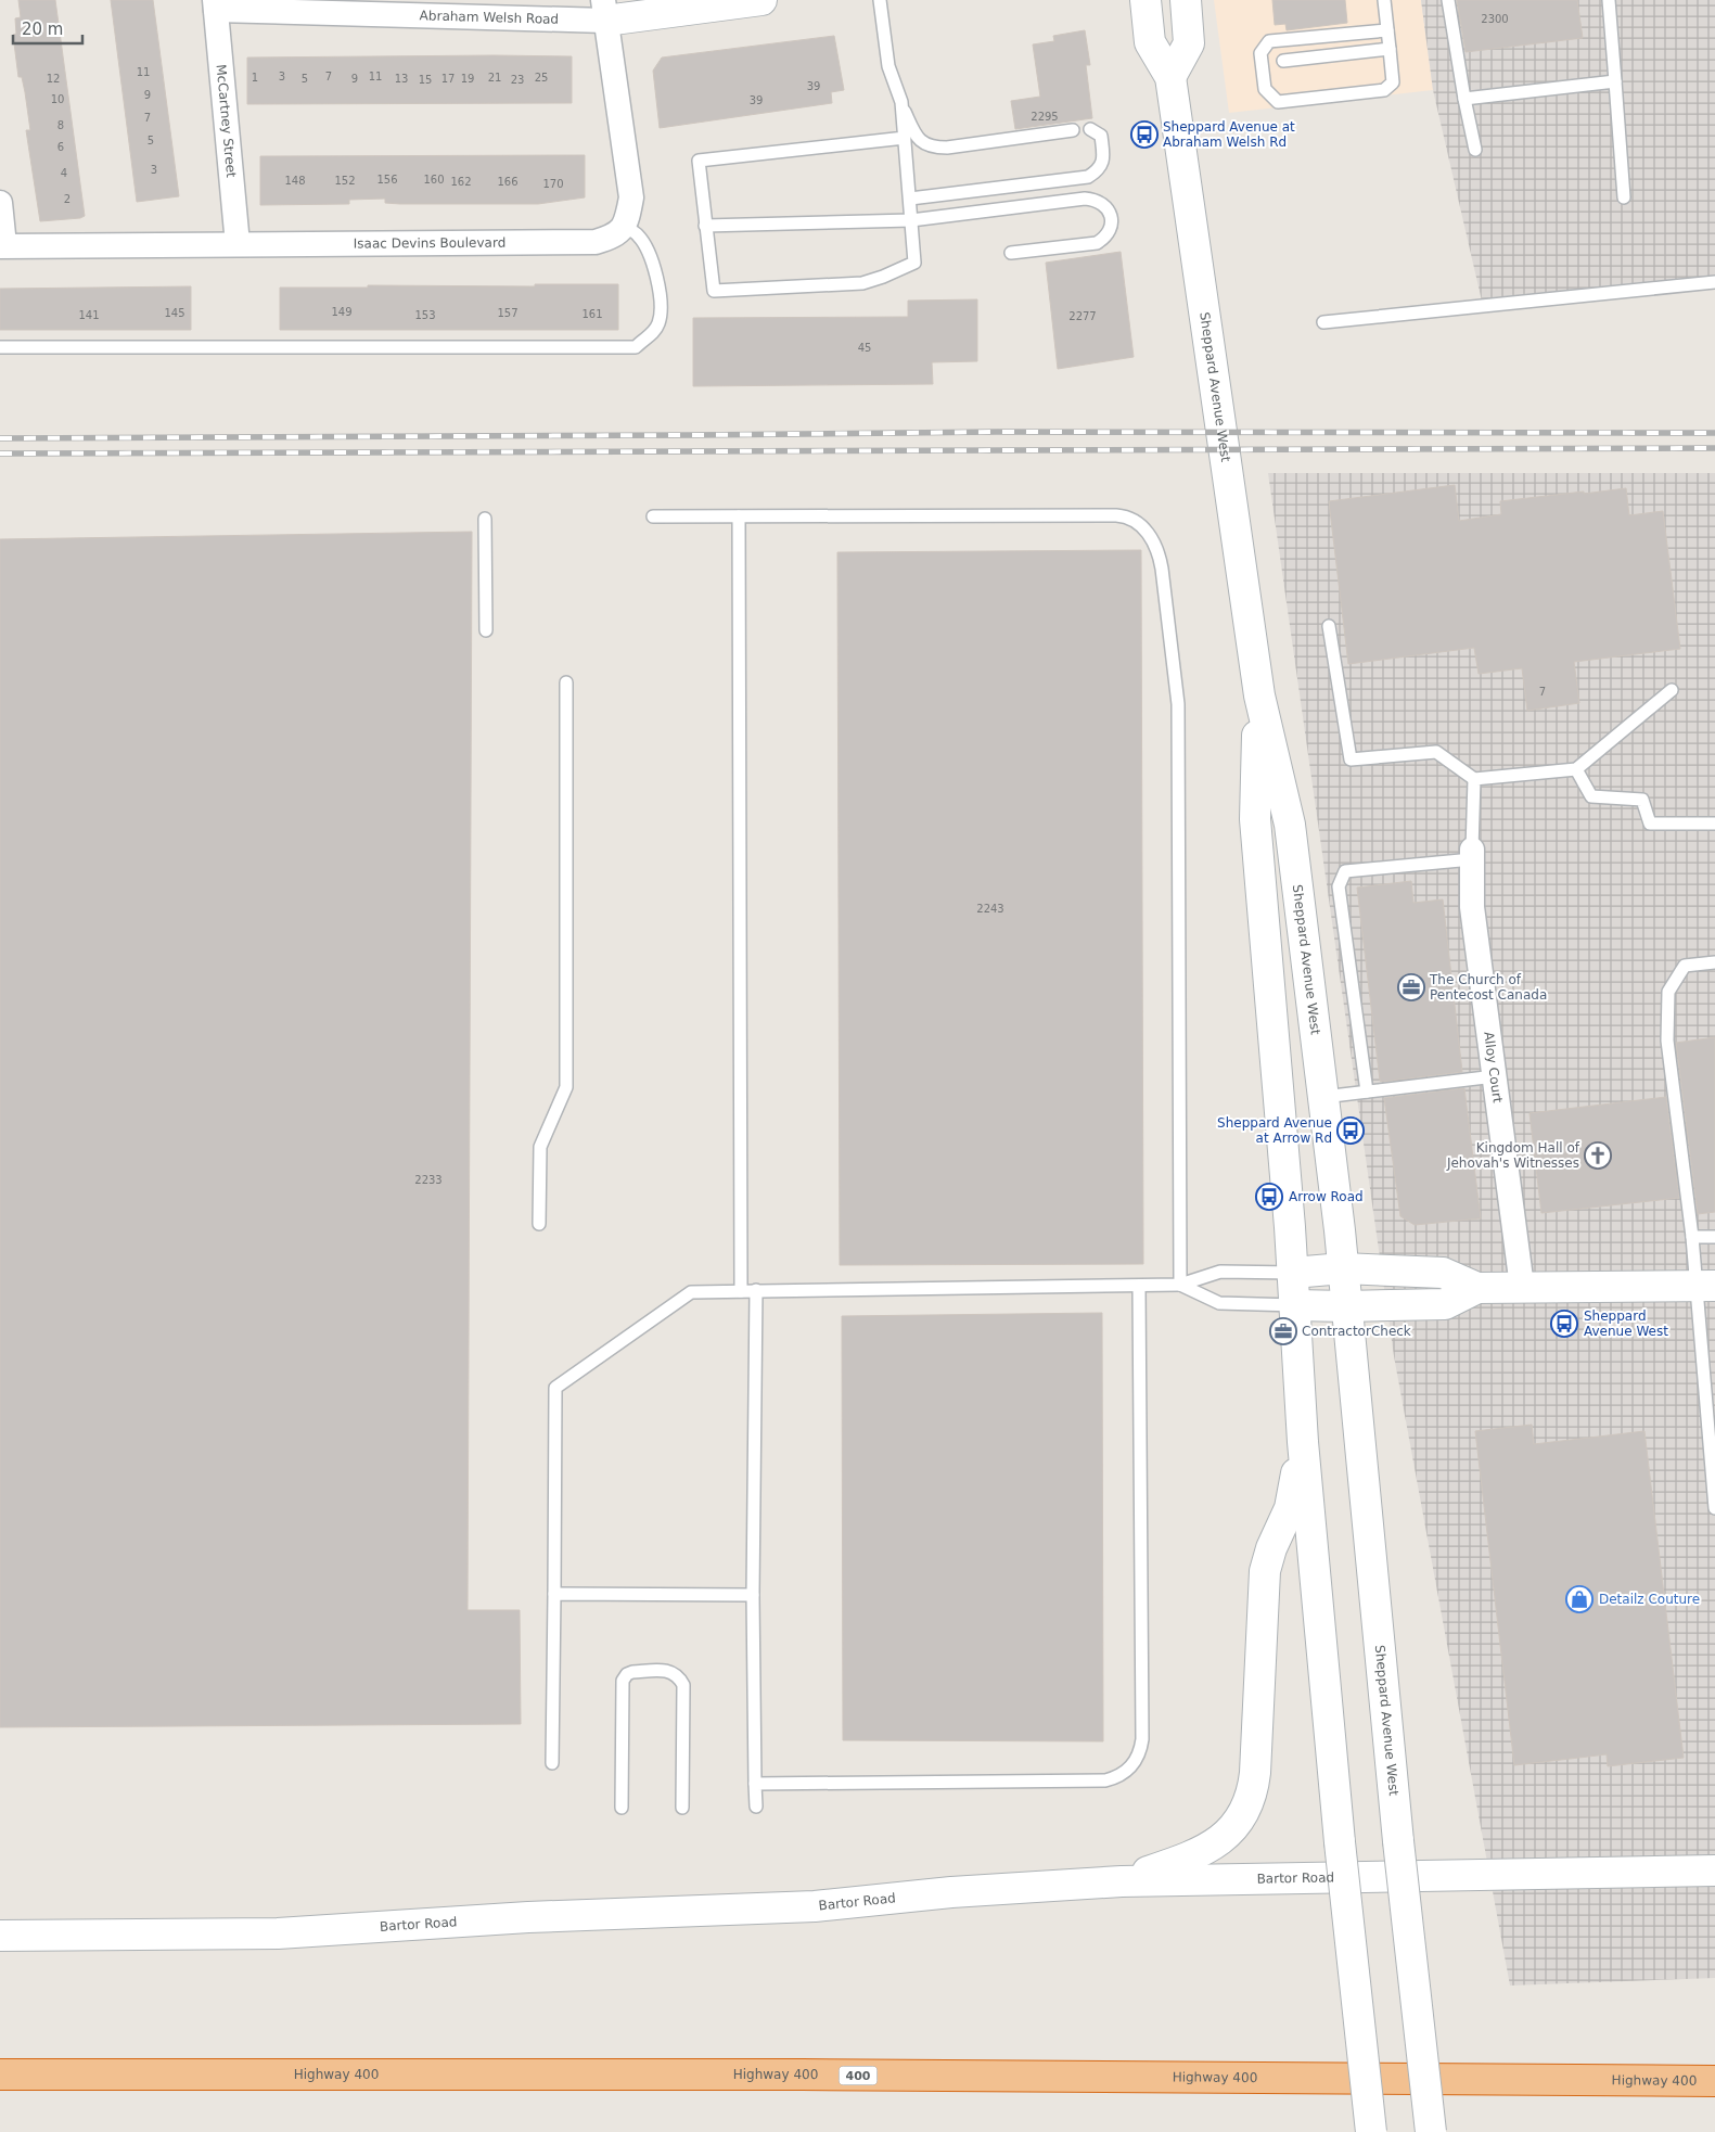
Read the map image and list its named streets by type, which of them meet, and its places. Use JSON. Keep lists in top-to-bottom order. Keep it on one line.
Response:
{"streets":{"highway":["Highway 400","400"],"main road":["Abraham Welsh Road","Sheppard Avenue West","Bartor Road"],"street":["McCartney Street","Isaac Devins Boulevard","Alloy Court"]},"crossings":[["Abraham Welsh Road","McCartney Street"],["McCartney Street","Isaac Devins Boulevard"]],"places":{"bus stop":["Sheppard Avenue at Abraham Welsh Rd","Sheppard Avenue at Arrow Rd","Arrow Road","Sheppard Avenue West"],"office":["The Church of Pentecost Canada","ContractorCheck"],"church":["Kingdom Hall of Jehovah's Witnesses"],"shop":["Detailz Couture"]},"house_numbers":["2300","11","3","7","11","1","21","25","12","5","9","13","17","19","15","23","39","9","10","39","2295","7","8","5","6","3","4","156","160","148","152","162","166","170","2","149","145","157","161","141","153","2277","45","7","2243","2233"],"scale_bar":"20 m"}
